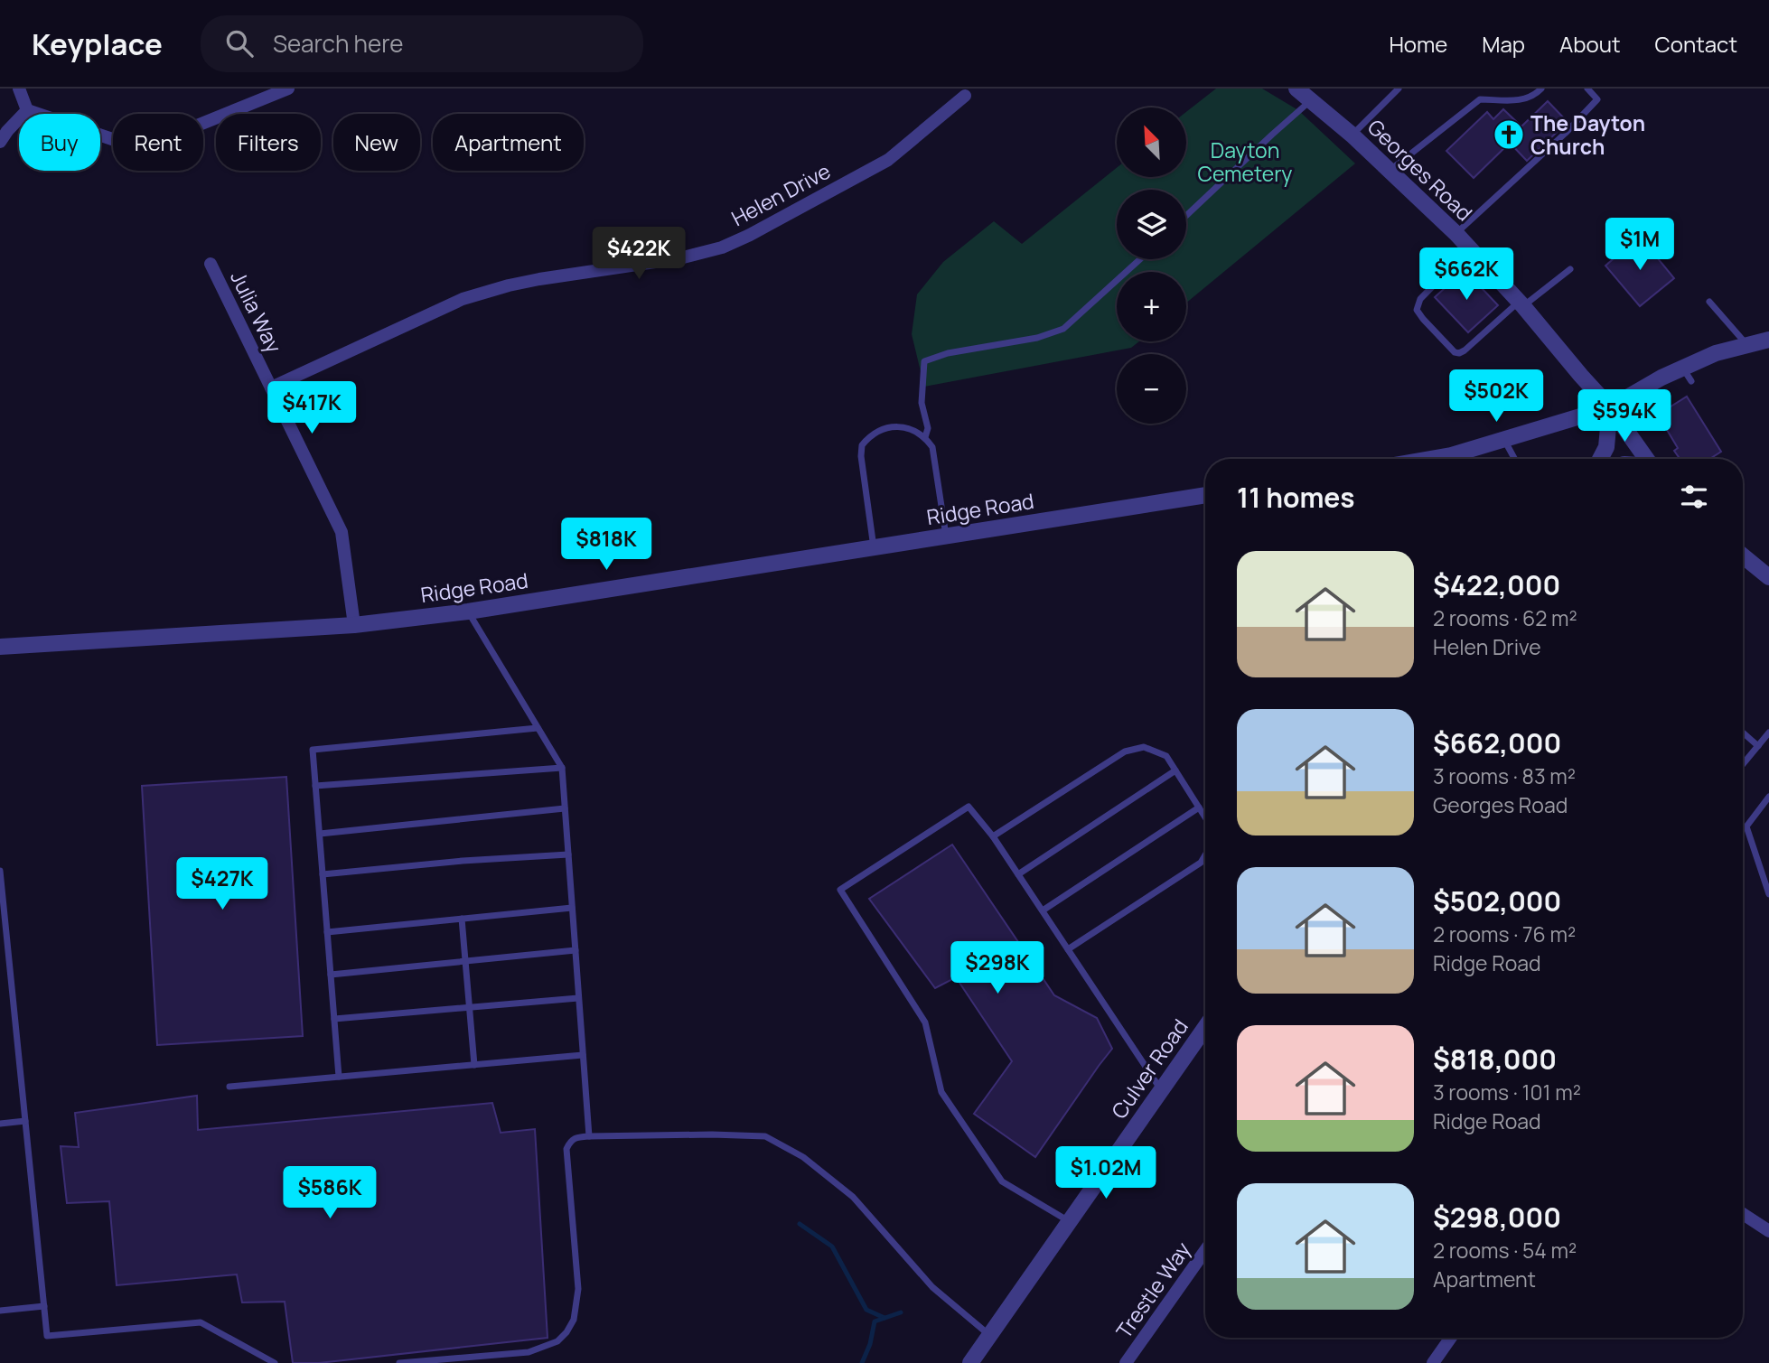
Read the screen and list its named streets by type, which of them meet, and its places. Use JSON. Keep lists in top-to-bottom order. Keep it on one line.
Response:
{"streets":{"street":["Georges Road","Helen Drive","Julia Way","Ridge Road","Culver Road","Trestle Way"]},"crossings":[["Helen Drive","Julia Way"],["Julia Way","Ridge Road"]],"parks":["Dayton Cemetery"],"places":{"church":["The Dayton Church"]},"north":"top left","page":{"header":"Keyplace","search":"Search here","nav":["Home","Map","About","Contact"],"map_buttons":["+","−"],"chip":["Buy","Rent","Filters","New","Apartment"],"price":["$1M","$422K","$662K","$502K","$417K","$594K","$818K","$427K","$298K","$1.02M","$586K"],"heading":"11 homes","list":[{"name":"$422,000","note":"2 rooms · 62 m² · Helen Drive"},{"name":"$662,000","note":"3 rooms · 83 m² · Georges Road"},{"name":"$502,000","note":"2 rooms · 76 m² · Ridge Road"},{"name":"$818,000","note":"3 rooms · 101 m² · Ridge Road"},{"name":"$298,000","note":"2 rooms · 54 m² · Apartment"}]}}
